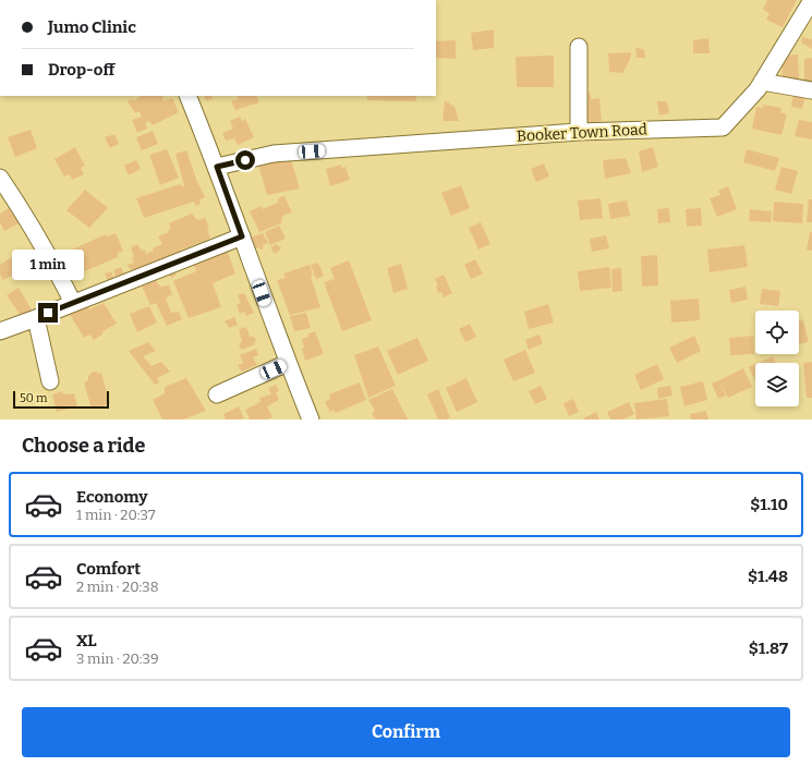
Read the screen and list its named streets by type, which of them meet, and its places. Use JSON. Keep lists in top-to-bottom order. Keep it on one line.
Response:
{"streets":{"street":["Booker Town Road"]},"scale_bar":"50 m","page":{"banner":["Jumo Clinic","Drop-off"],"bubble":"1 min","scale":"50 m","heading":"Choose a ride","list":[{"name":"Economy","note":"1 min · 20:37","value":"$1.10"},{"name":"Comfort","note":"2 min · 20:38","value":"$1.48"},{"name":"XL","note":"3 min · 20:39","value":"$1.87"}],"buttons":"Confirm"}}
